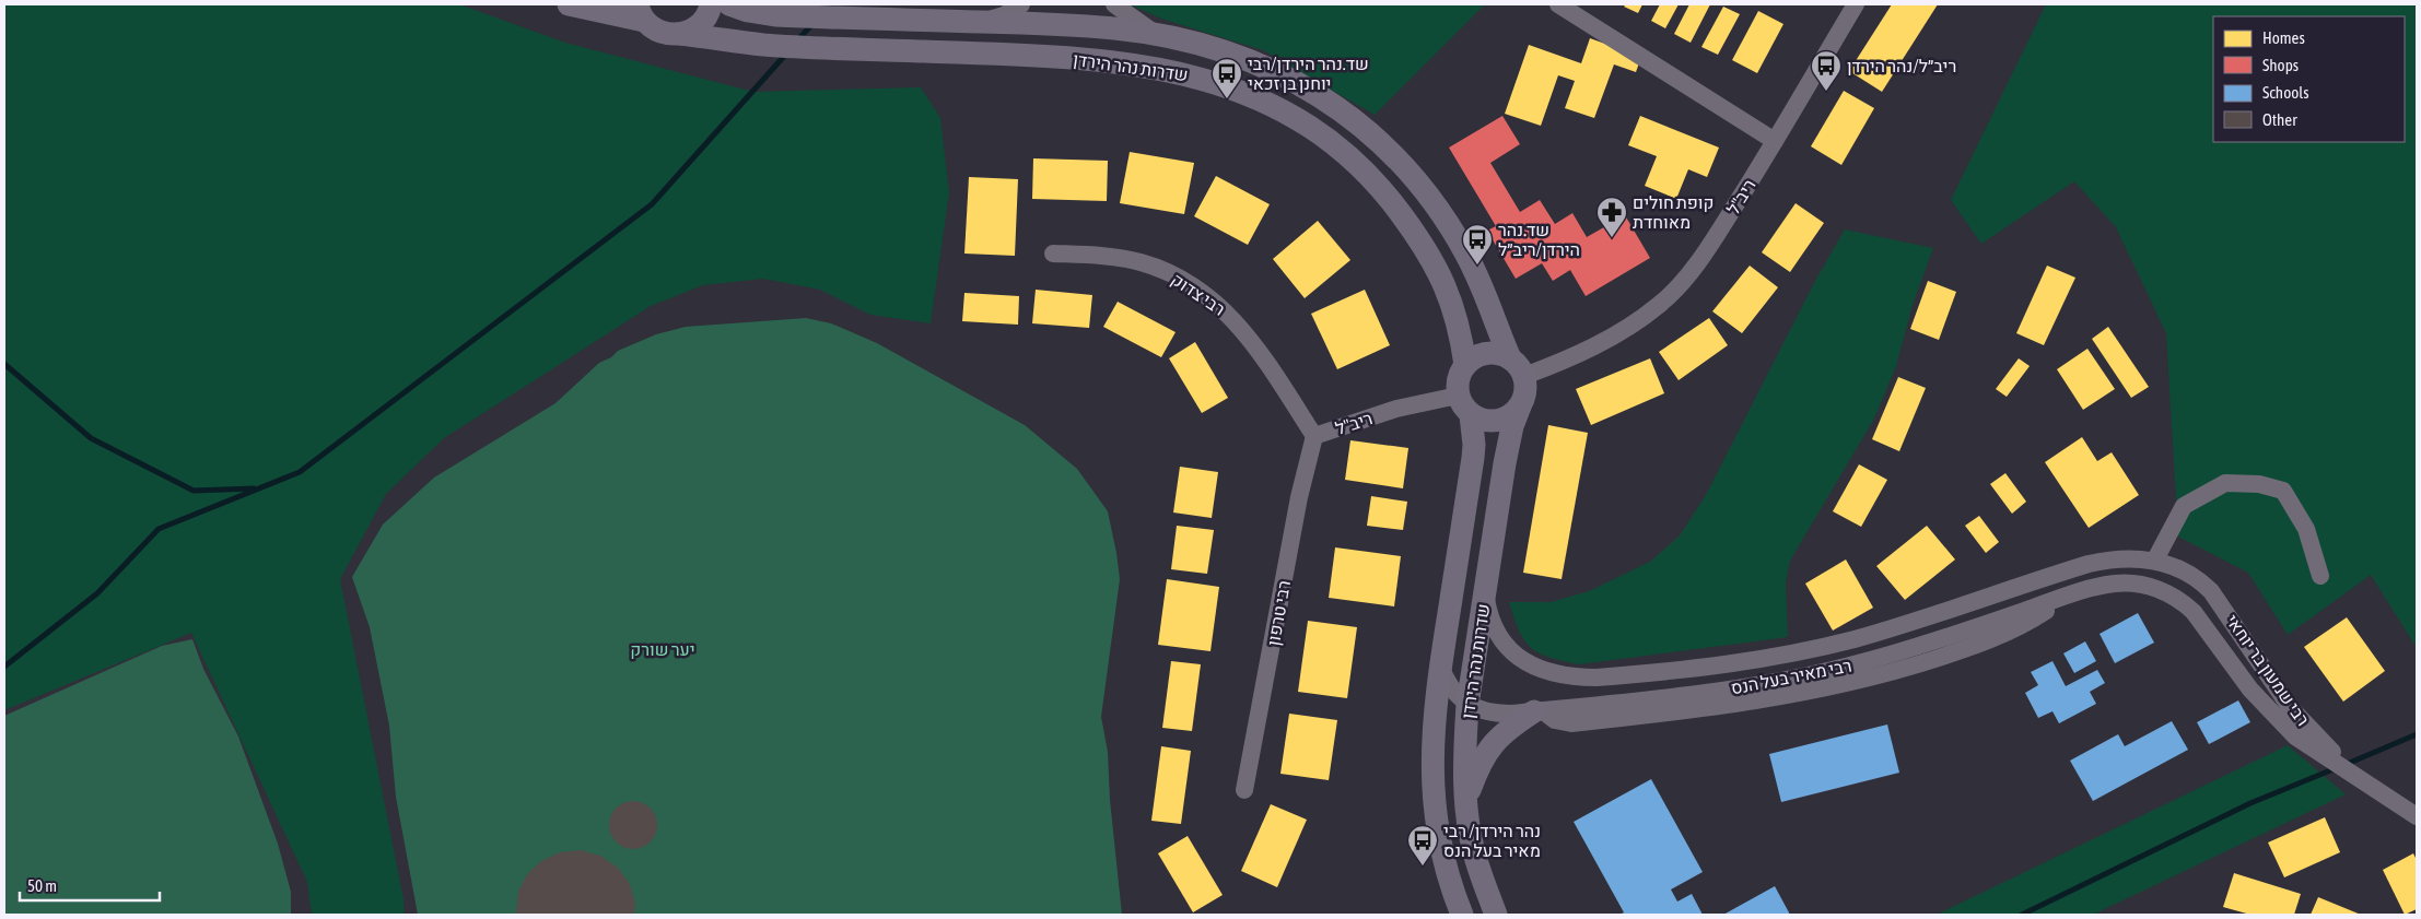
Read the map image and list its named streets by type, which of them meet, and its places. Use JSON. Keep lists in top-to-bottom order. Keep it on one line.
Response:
{"streets":{"main road":["שדרות נהר הירדן"],"street":["ריב\"ל","רבי צדוק","רבי טרפון","רבי שמעון בר יוחאי","רבי מאיר בעל הנס"]},"crossings":[["שדרות נהר הירדן","ריב\"ל"],["שדרות נהר הירדן","רבי מאיר בעל הנס"],["ריב\"ל","רבי צדוק"],["ריב\"ל","רבי טרפון"],["רבי צדוק","רבי טרפון"],["רבי שמעון בר יוחאי","רבי מאיר בעל הנס"]],"parks":["יער שורק"],"places":{"bus stop":["ריב״ל/נהר הירדן","שד.נהר הירדן/רבי יוחנן בן זכאי","שד.נהר הירדן/ריב״ל","נהר הירדן/ רבי מאיר בעל הנס"],"pharmacy":["קופת חולים מאוחדת"]},"legend":["Homes","Shops","Schools","Other"],"scale_bar":"50 m"}
